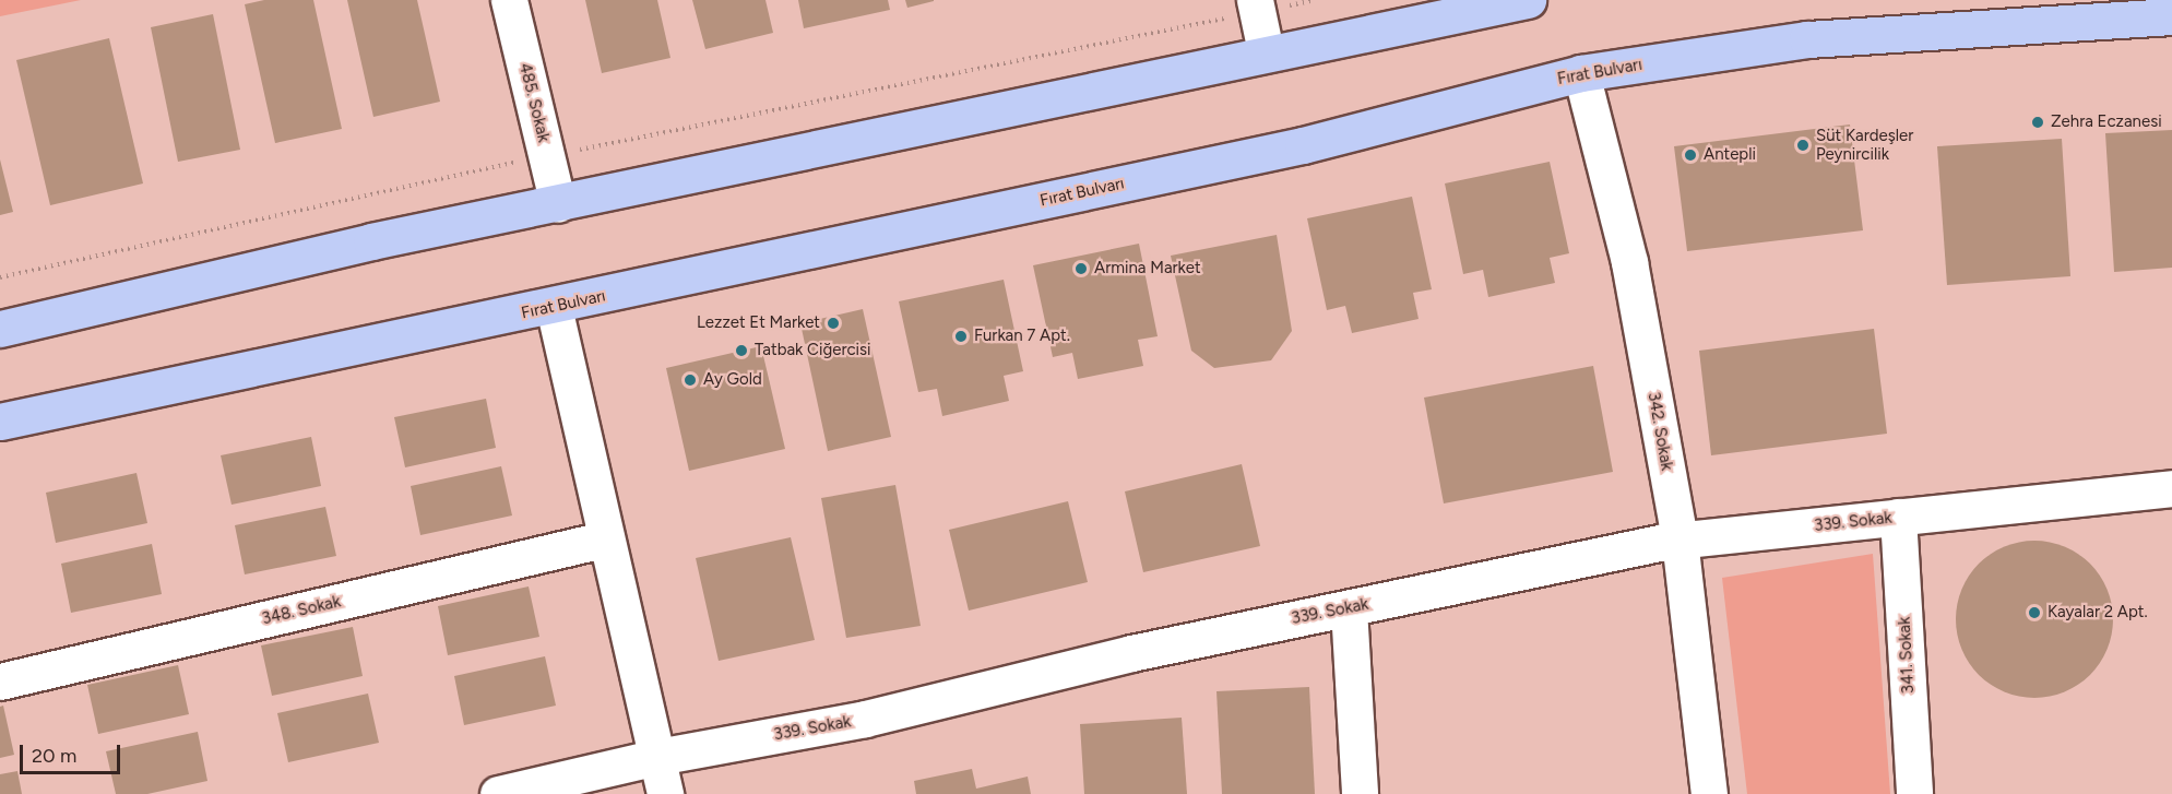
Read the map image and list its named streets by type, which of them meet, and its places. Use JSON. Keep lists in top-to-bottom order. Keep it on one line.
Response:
{"streets":{"main road":["Fırat Bulvarı"],"street":["485. Sokak","342. Sokak","339. Sokak","348. Sokak","341. Sokak"]},"crossings":[["Fırat Bulvarı","342. Sokak"],["342. Sokak","339. Sokak"],["339. Sokak","341. Sokak"]],"places":["Zehra Eczanesi","Süt Kardeşler Peynircilik","Antepli","Armina Market","Lezzet Et Market","Furkan 7 Apt.","Tatbak Ciğercisi","Ay Gold","Kayalar 2 Apt."],"scale_bar":"20 m"}
